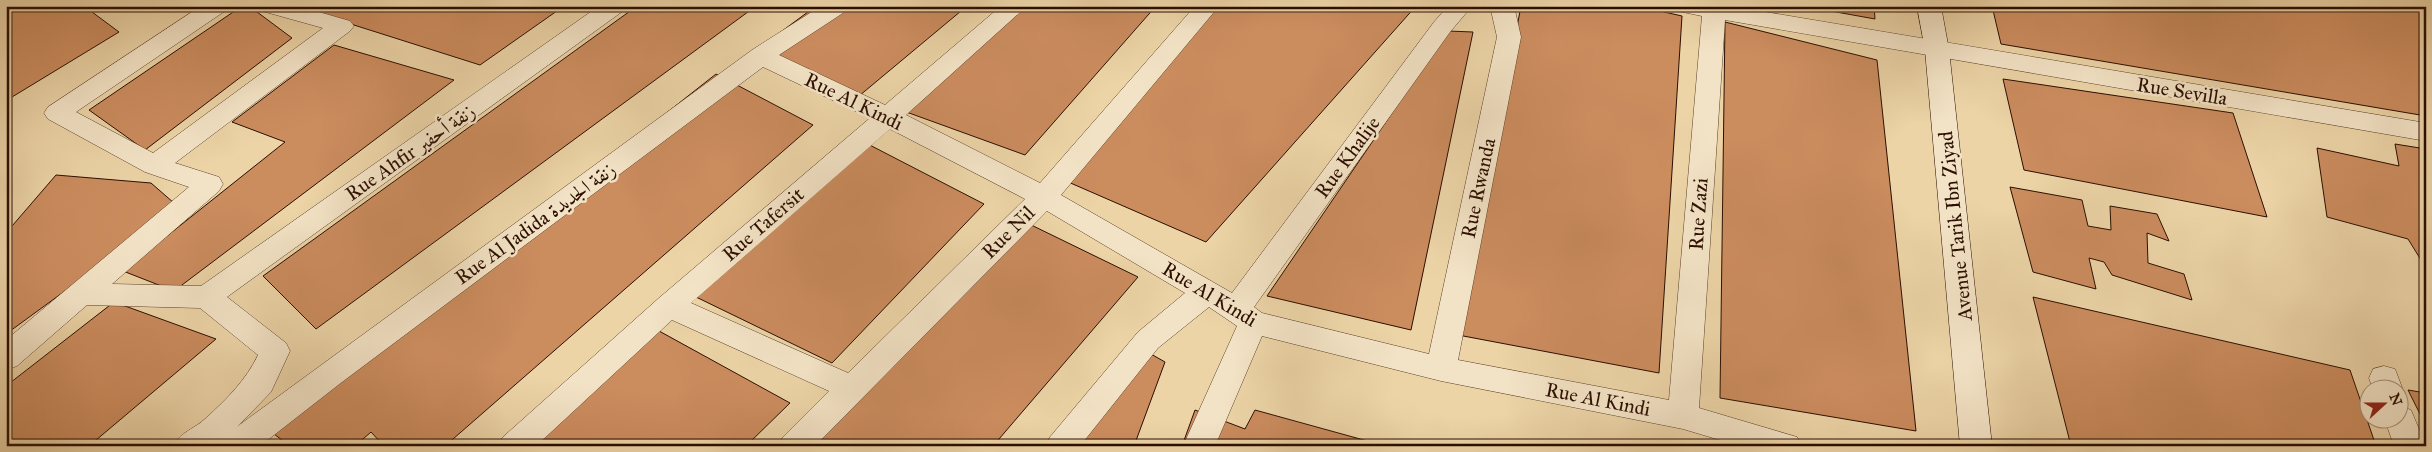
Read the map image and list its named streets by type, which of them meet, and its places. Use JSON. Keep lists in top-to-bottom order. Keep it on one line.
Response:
{"streets":{"street":["Rue Sevilla","Rue Al Kindi","Rue Ahfir زنقة أحفير","Rue Khalije","Rue Rwanda","Rue Zazi","Rue Al Jadida زنقة الجديدة","Rue Tafersit","Avenue Tarik Ibn Ziyad","Rue Nil"]},"crossings":[["Rue Sevilla","Rue Zazi"],["Rue Sevilla","Avenue Tarik Ibn Ziyad"],["Rue Al Kindi","Rue Khalije"],["Rue Al Kindi","Rue Rwanda"],["Rue Al Kindi","Rue Zazi"],["Rue Al Kindi","Rue Al Jadida زنقة الجديدة"],["Rue Al Kindi","Rue Tafersit"],["Rue Al Kindi","Rue Nil"]],"north":"right"}
